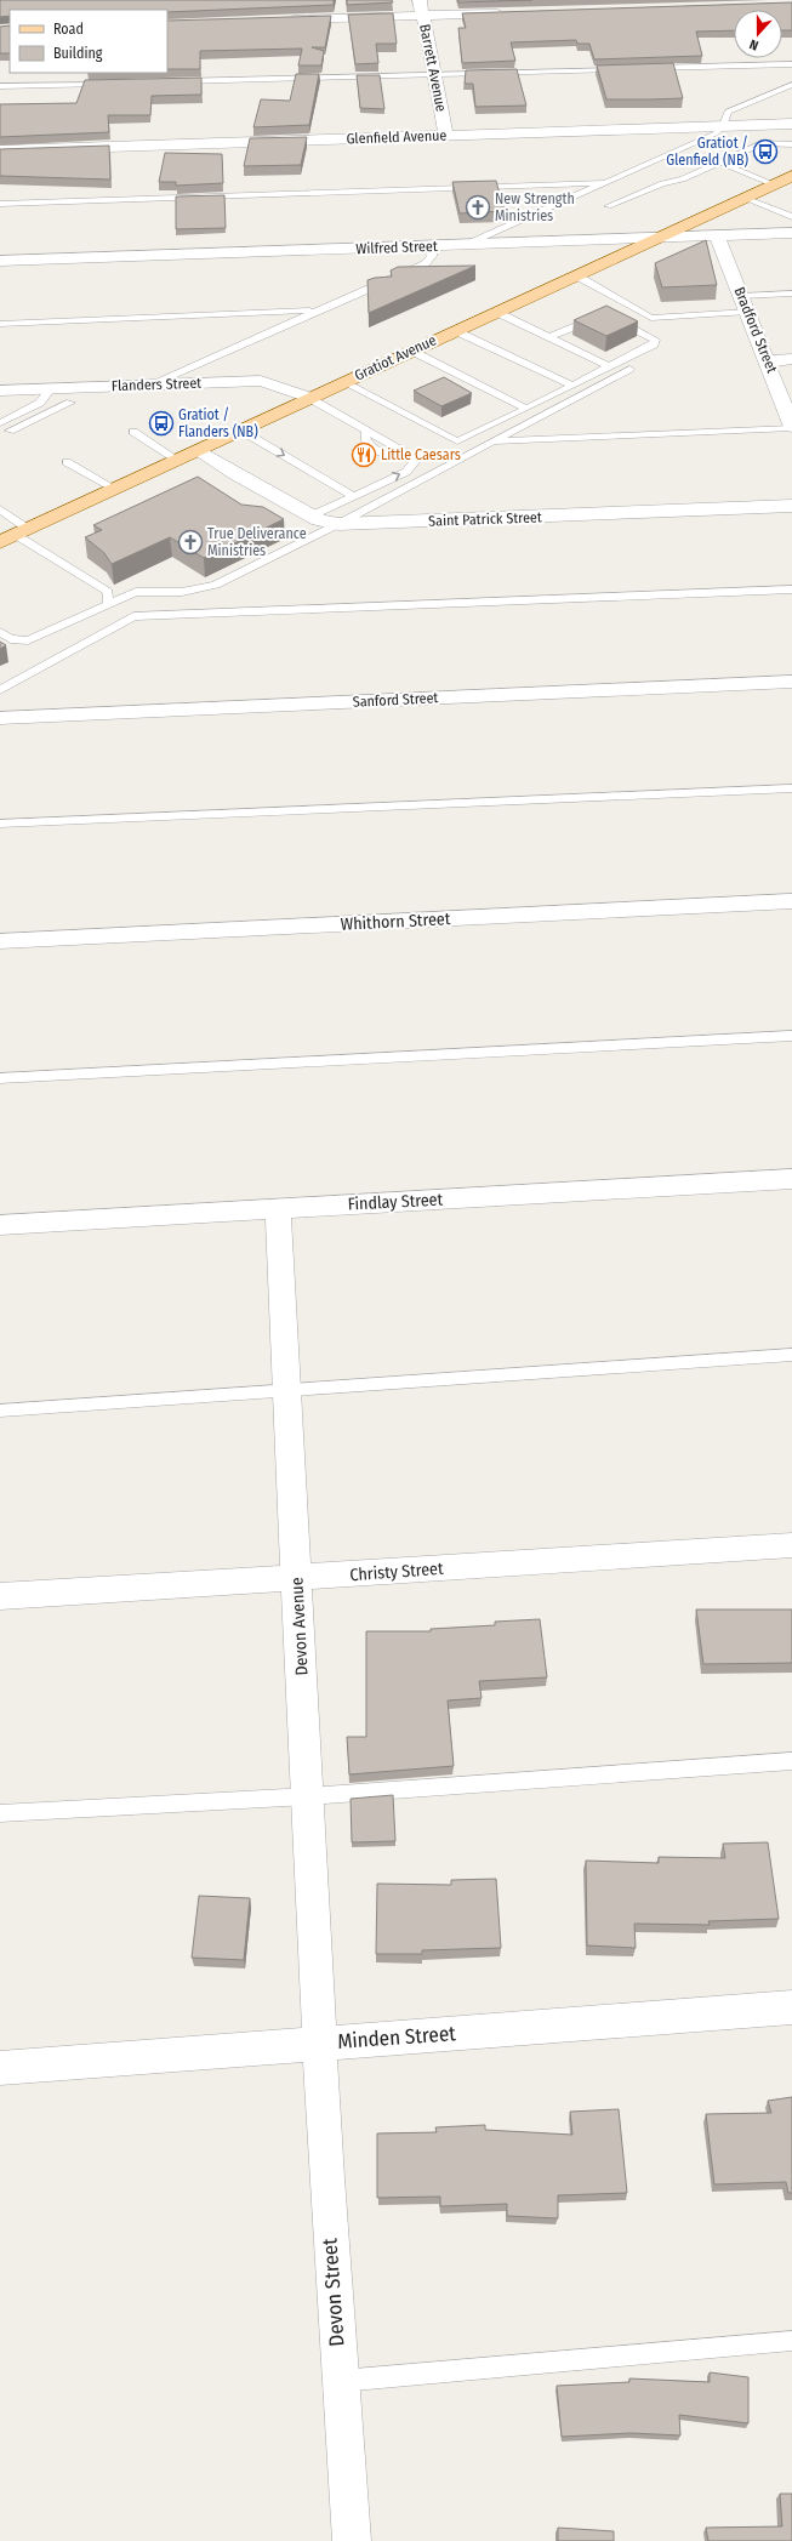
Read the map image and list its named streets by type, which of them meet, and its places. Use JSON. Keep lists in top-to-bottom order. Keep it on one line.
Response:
{"streets":{"main road":["Gratiot Avenue"],"street":["Barrett Avenue","Glenfield Avenue","Wilfred Street","Bradford Street","Flanders Street","Saint Patrick Street","Sanford Street","Whithorn Street","Findlay Street","Christy Street","Devon Avenue","Minden Street","Devon Street"]},"crossings":[["Barrett Avenue","Glenfield Avenue"],["Wilfred Street","Bradford Street"],["Wilfred Street","Gratiot Avenue"],["Gratiot Avenue","Flanders Street"],["Gratiot Avenue","Saint Patrick Street"],["Findlay Street","Devon Avenue"],["Christy Street","Devon Avenue"],["Devon Avenue","Minden Street"],["Devon Avenue","Devon Street"],["Minden Street","Devon Street"]],"places":{"bus stop":["Gratiot / Glenfield (NB)","Gratiot / Flanders (NB)"],"church":["New Strength Ministries","True Deliverance Ministries"],"restaurant":["Little Caesars"]},"legend":["Road","Building"],"north":"bottom"}
